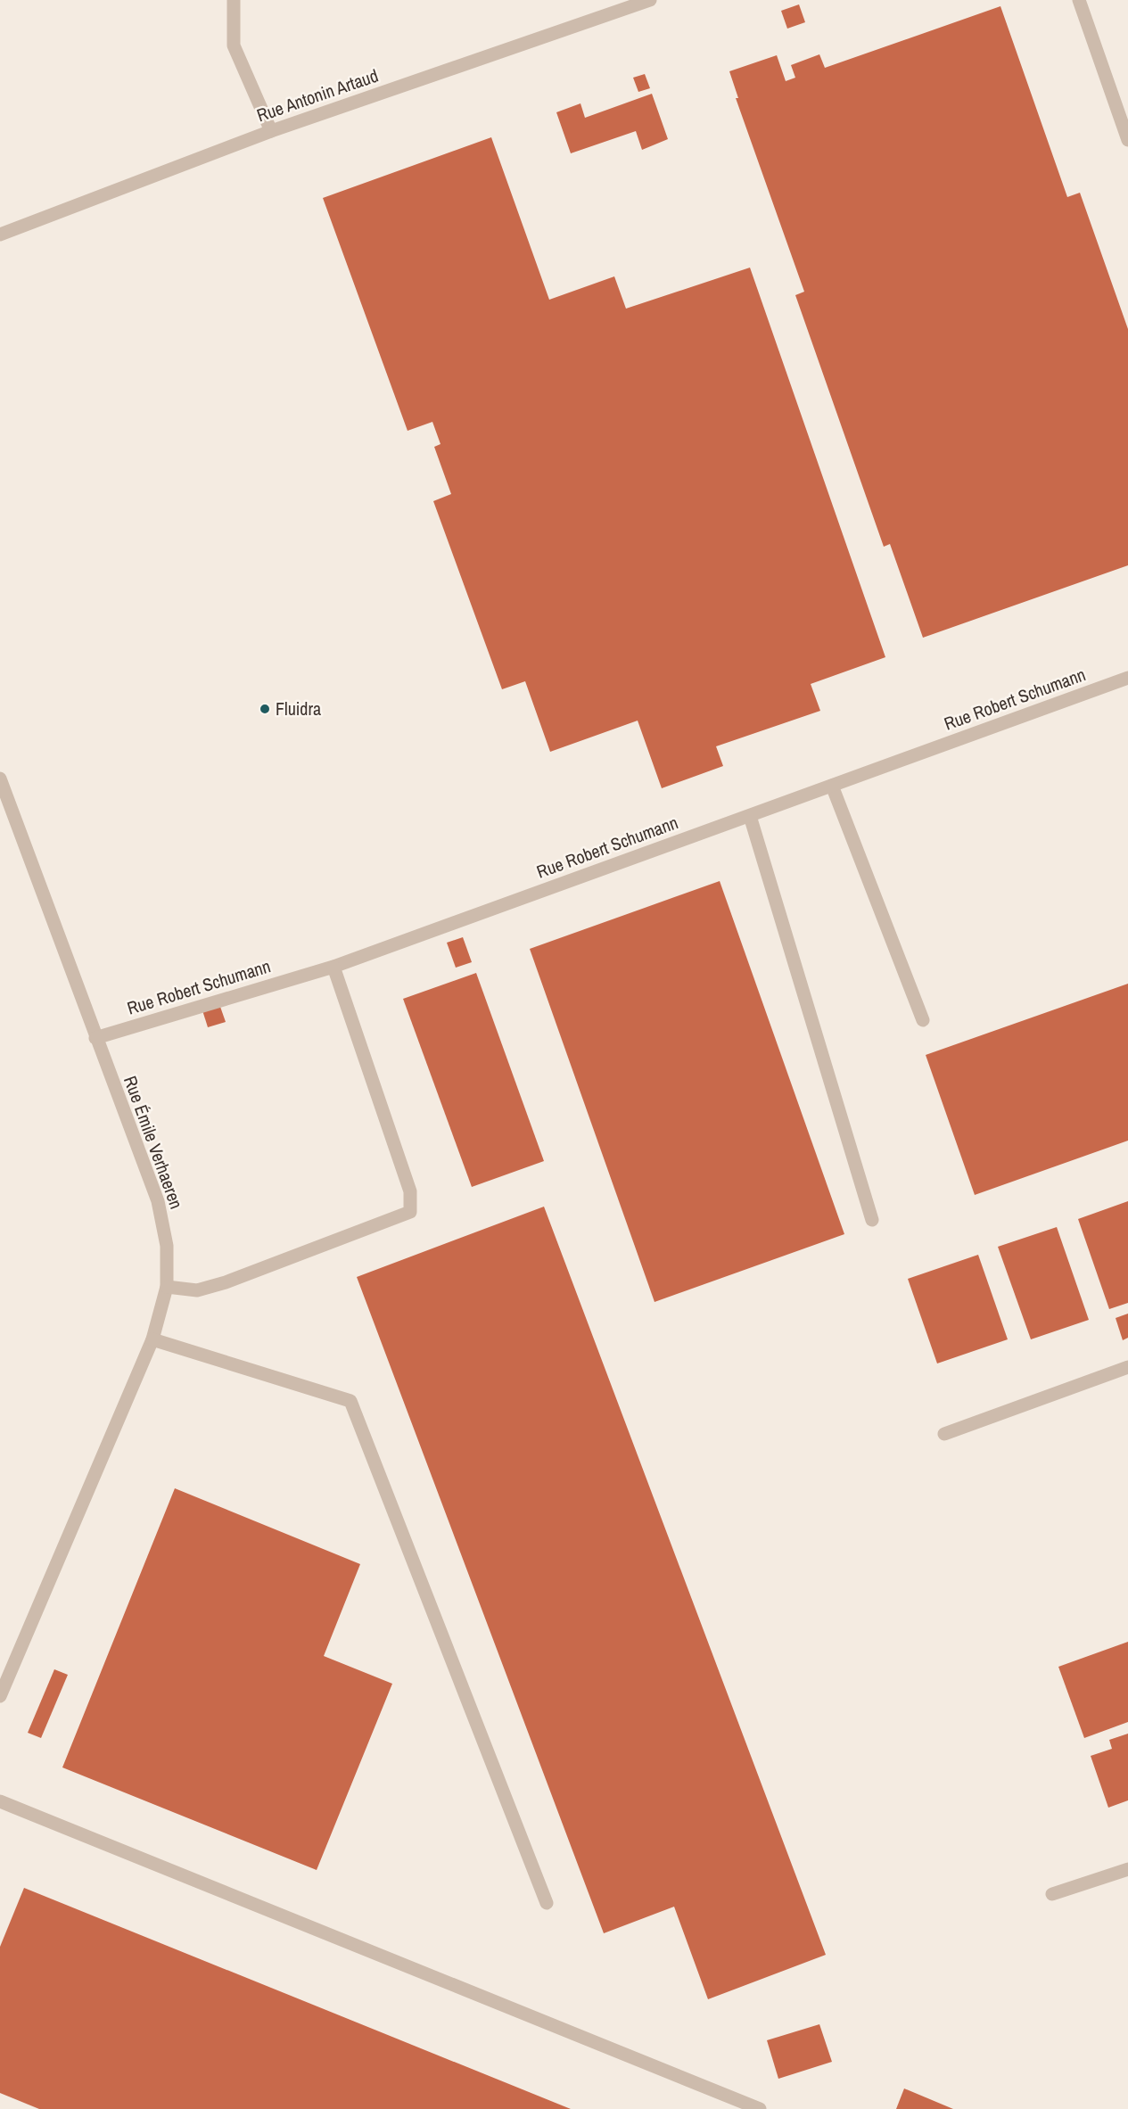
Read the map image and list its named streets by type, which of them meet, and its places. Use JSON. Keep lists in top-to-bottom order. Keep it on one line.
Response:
{"streets":{"street":["Rue Antonin Artaud","Rue Robert Schumann","Rue Émile Verhaeren"]},"crossings":[["Rue Robert Schumann","Rue Émile Verhaeren"]],"places":["Fluidra"]}
